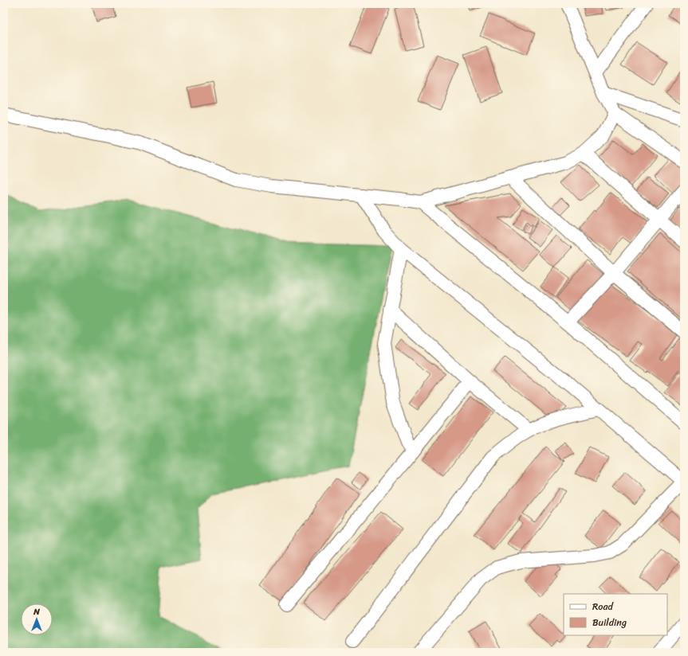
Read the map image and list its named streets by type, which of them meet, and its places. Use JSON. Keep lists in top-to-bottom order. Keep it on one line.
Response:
{"legend":["Road","Building"],"north":"top"}
